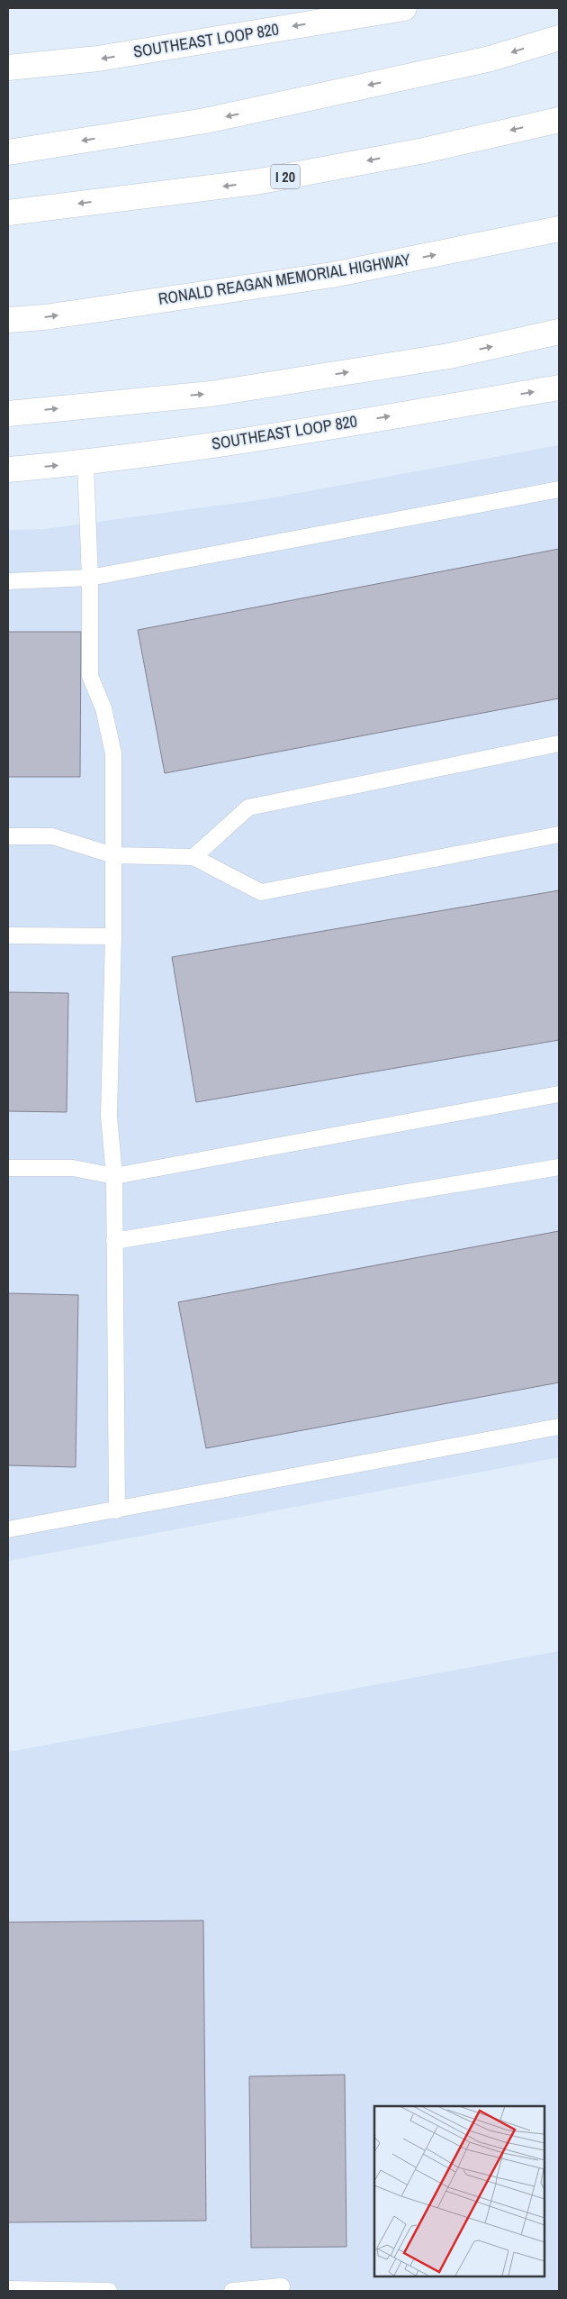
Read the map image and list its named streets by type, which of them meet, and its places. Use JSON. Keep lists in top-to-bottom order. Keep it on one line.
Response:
{"streets":{"main road":["SOUTHEAST LOOP 820","I 20","RONALD REAGAN MEMORIAL HIGHWAY"]}}
